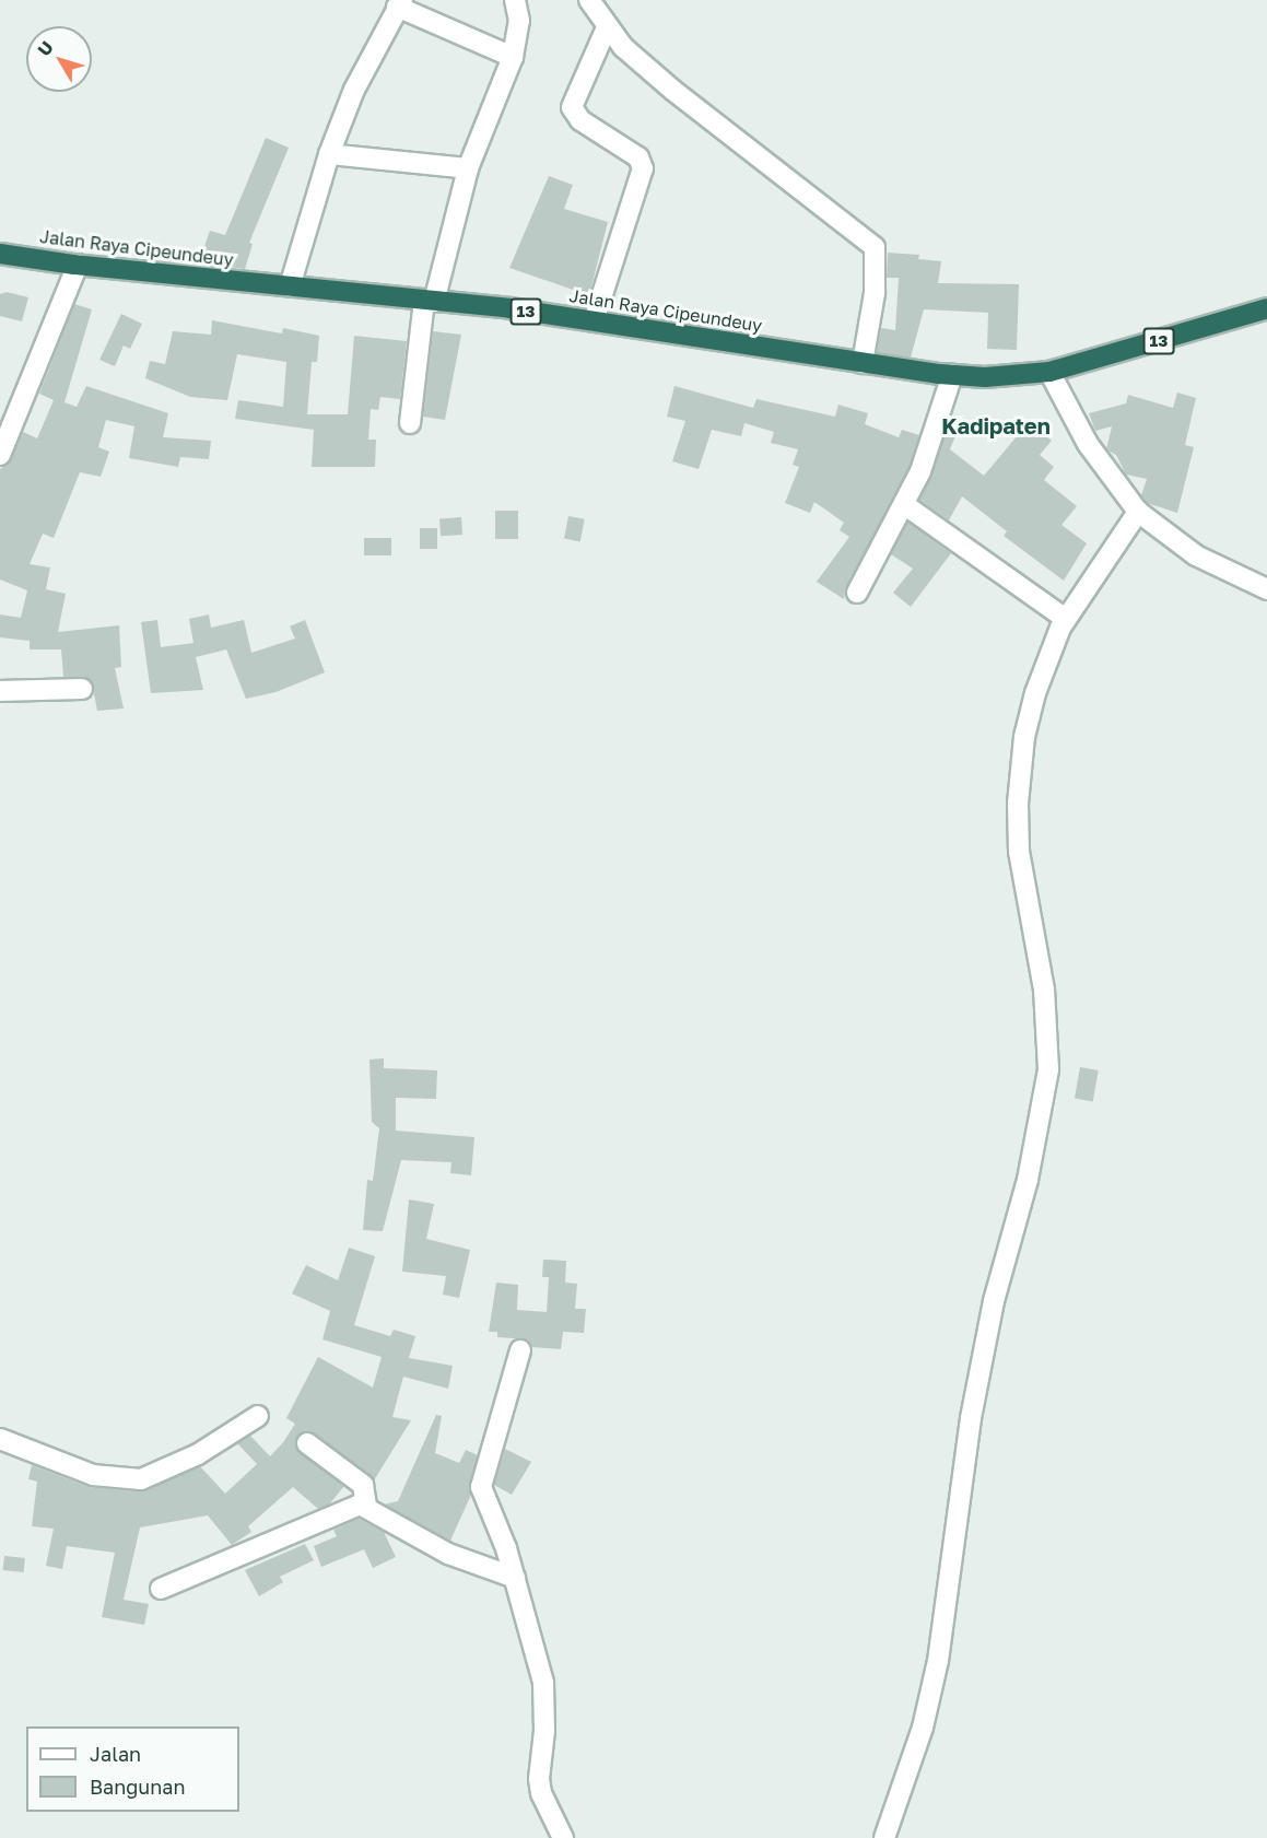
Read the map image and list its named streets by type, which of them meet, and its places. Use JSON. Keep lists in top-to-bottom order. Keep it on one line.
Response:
{"streets":{"highway":["Jalan Raya Cipeundeuy","13"]},"crossings":[["Jalan Raya Cipeundeuy","13"]],"districts":["Kadipaten"],"legend":["Jalan","Bangunan"],"north":"top left"}
